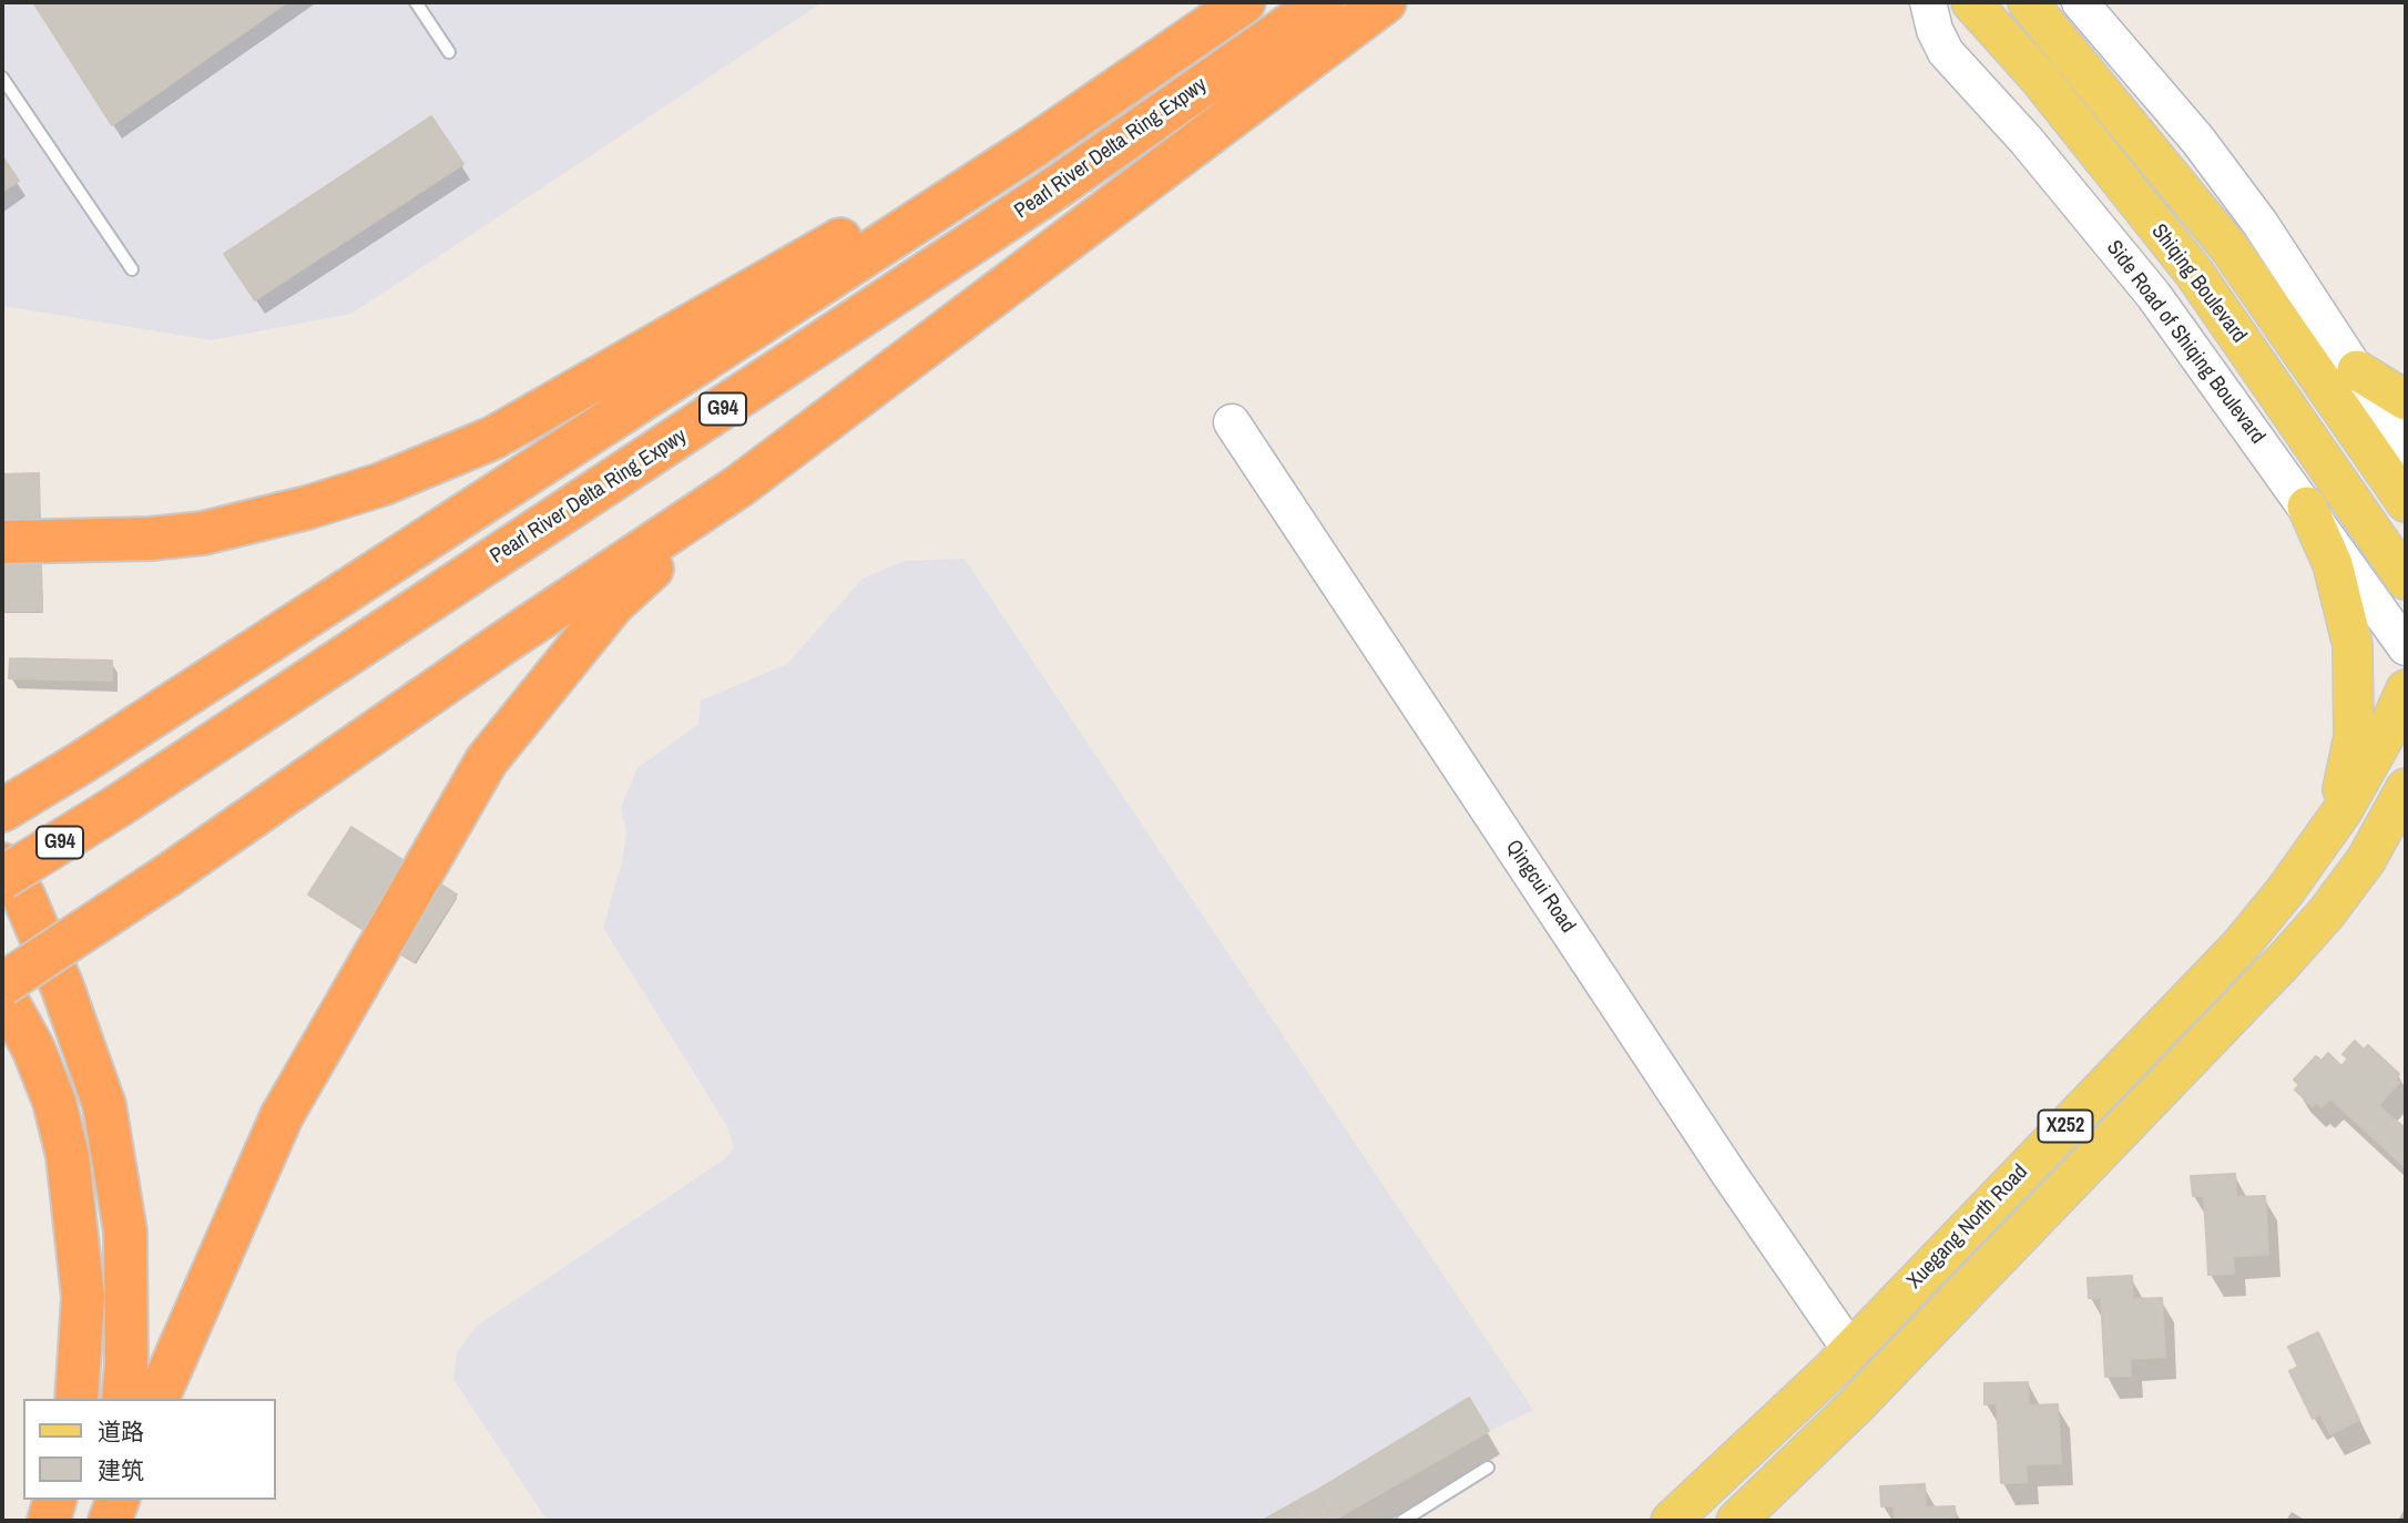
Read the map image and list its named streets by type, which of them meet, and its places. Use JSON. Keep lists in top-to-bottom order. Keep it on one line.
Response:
{"streets":{"highway":["Pearl River Delta Ring Expwy","G94"],"main road":["Shiqing Boulevard","Side Road of Shiqing Boulevard","Qingcui Road","X252","Xuegang North Road"]},"crossings":[["Qingcui Road","Xuegang North Road"]],"legend":["道路","建筑"]}
